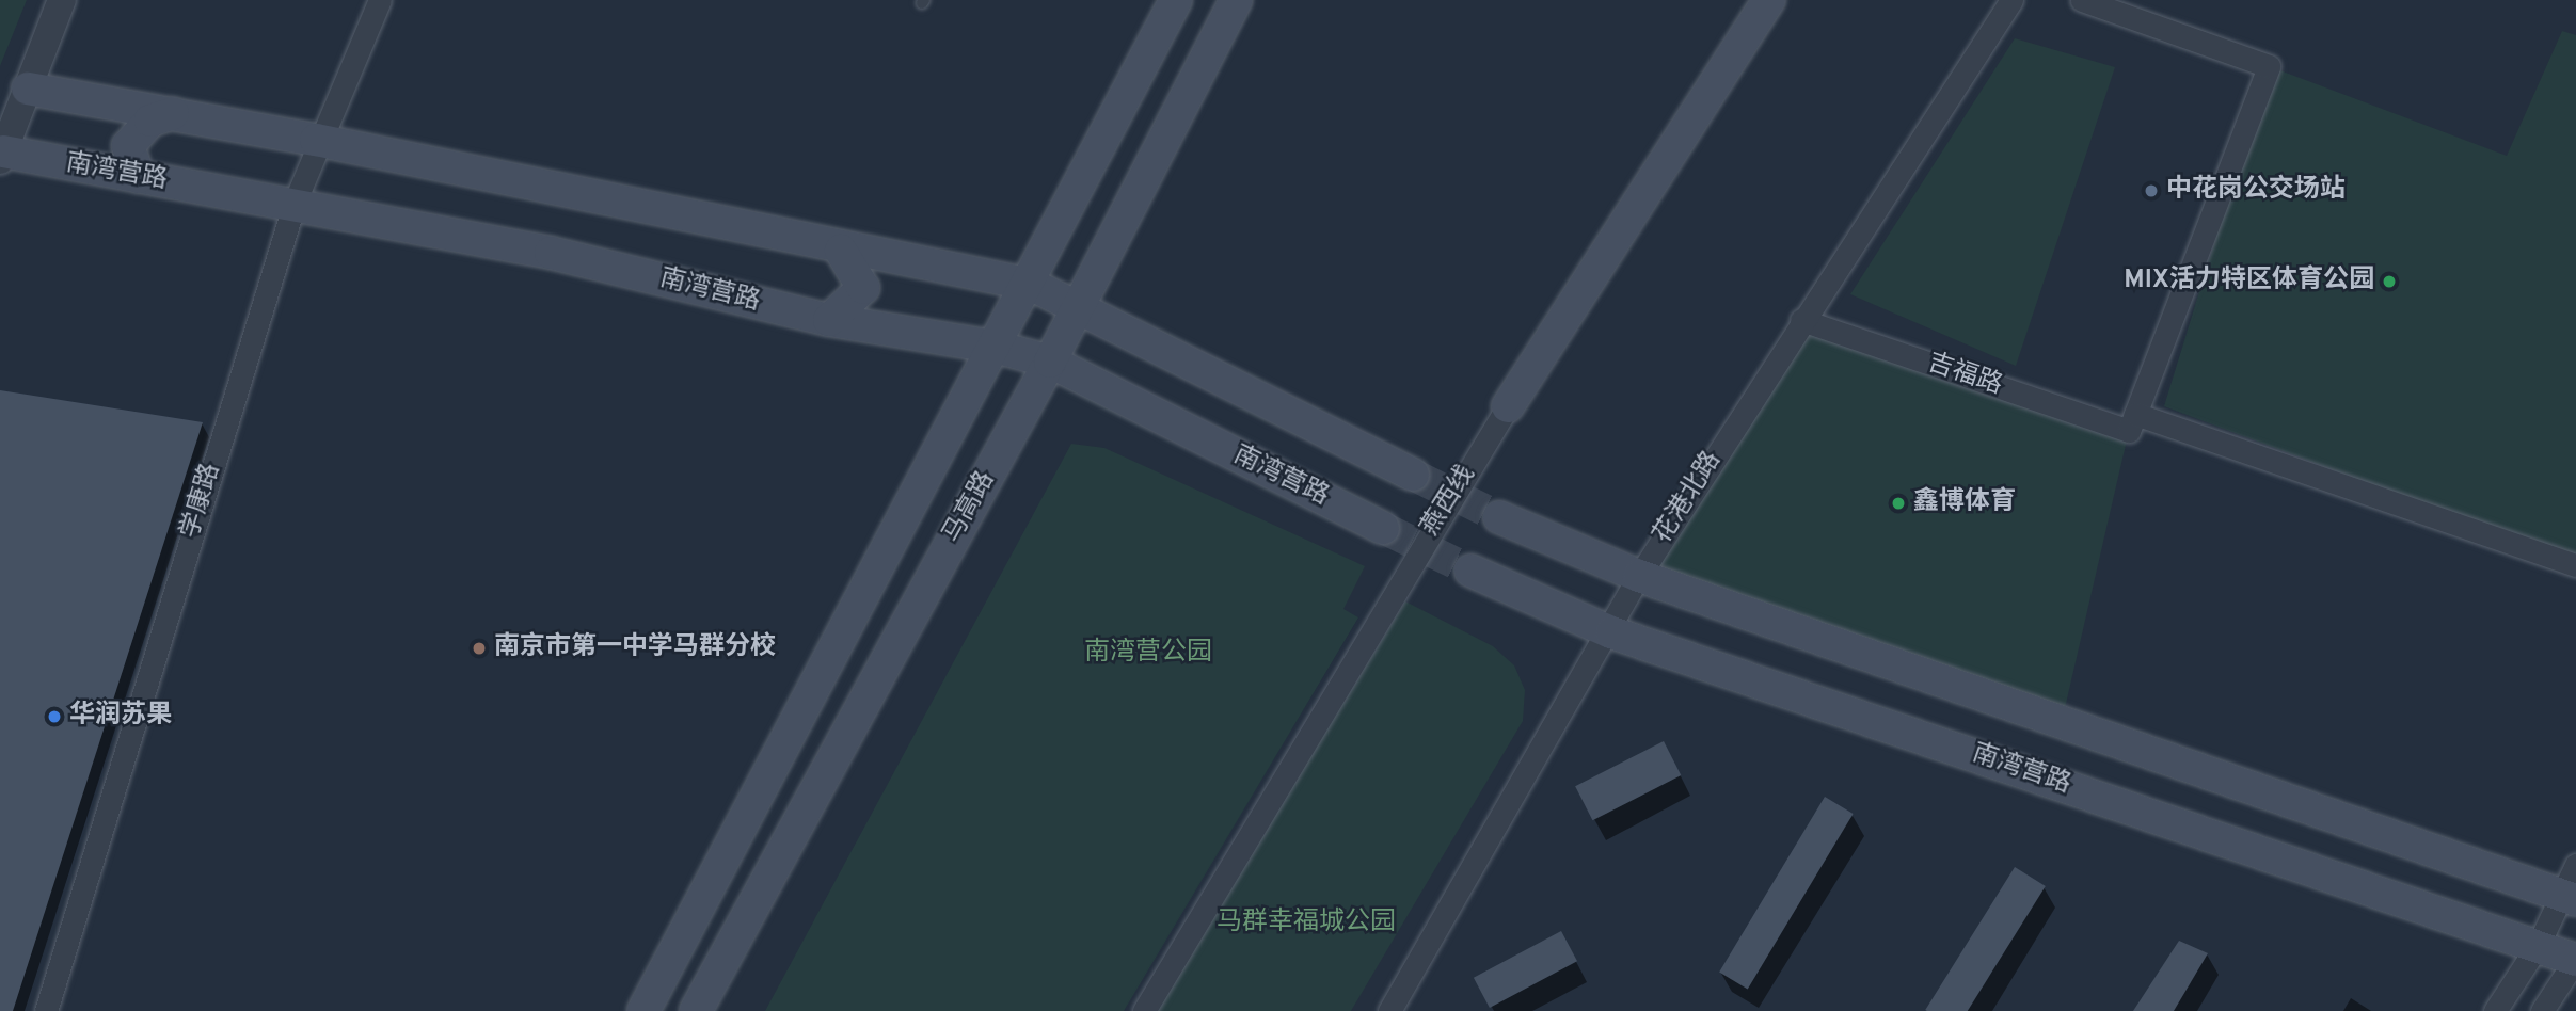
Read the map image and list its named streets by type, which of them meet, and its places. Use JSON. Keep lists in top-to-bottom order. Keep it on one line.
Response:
{"streets":{"main road":["南湾营路","燕西线","马高路"],"street":["吉福路","花港北路","学康路"]},"crossings":[["南湾营路","花港北路"],["南湾营路","学康路"],["南湾营路","马高路"],["吉福路","花港北路"]],"parks":["南湾营公园","马群幸福城公园"],"places":["中花岗公交场站","MIX活力特区体育公园","鑫博体育","南京市第一中学马群分校","华润苏果"]}
